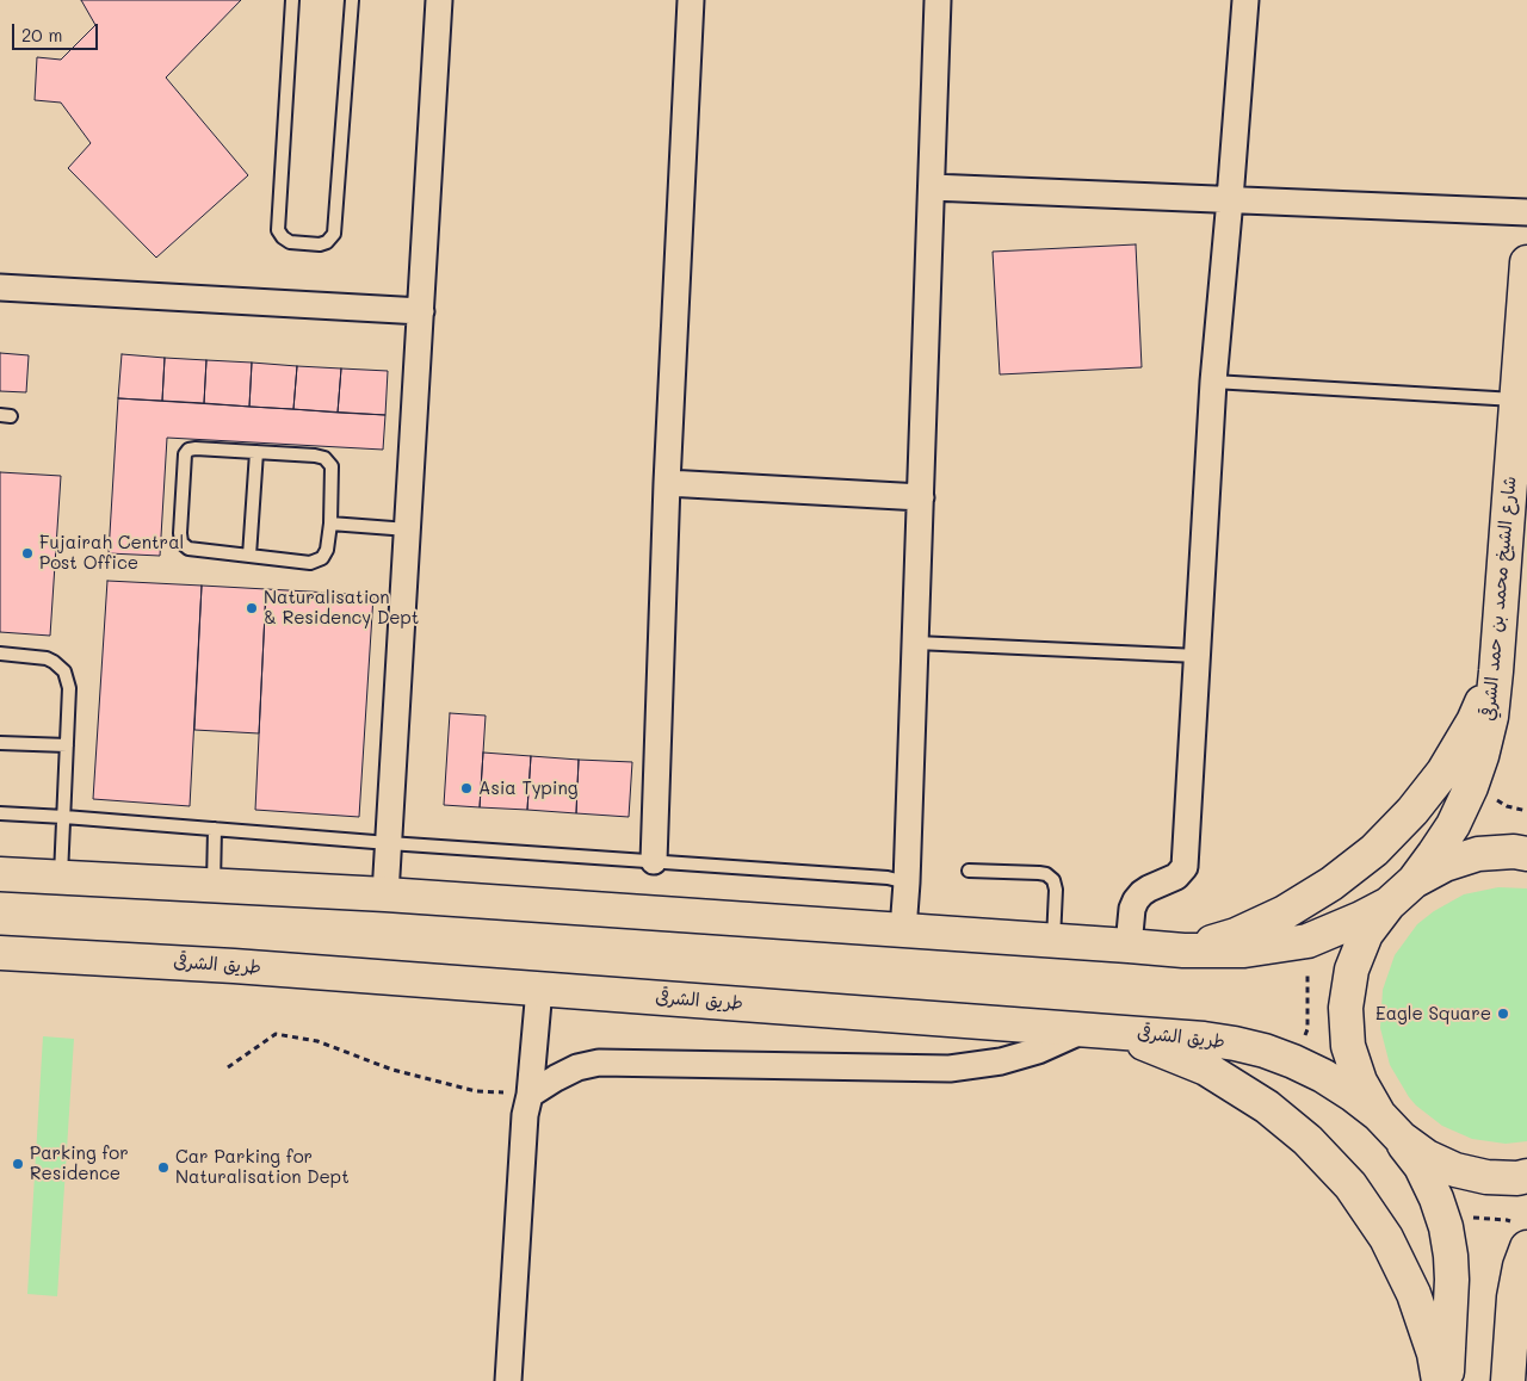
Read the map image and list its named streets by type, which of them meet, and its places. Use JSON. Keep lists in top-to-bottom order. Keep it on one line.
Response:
{"streets":{"main road":["شارع الشيخ محمد بن حمد الشرقي","طريق الشرقى"]},"places":["Fujairah Central Post Office","Naturalisation & Residency Dept","Asia Typing","Eagle Square","Parking for Residence","Car Parking for Naturalisation Dept"],"scale_bar":"20 m"}
